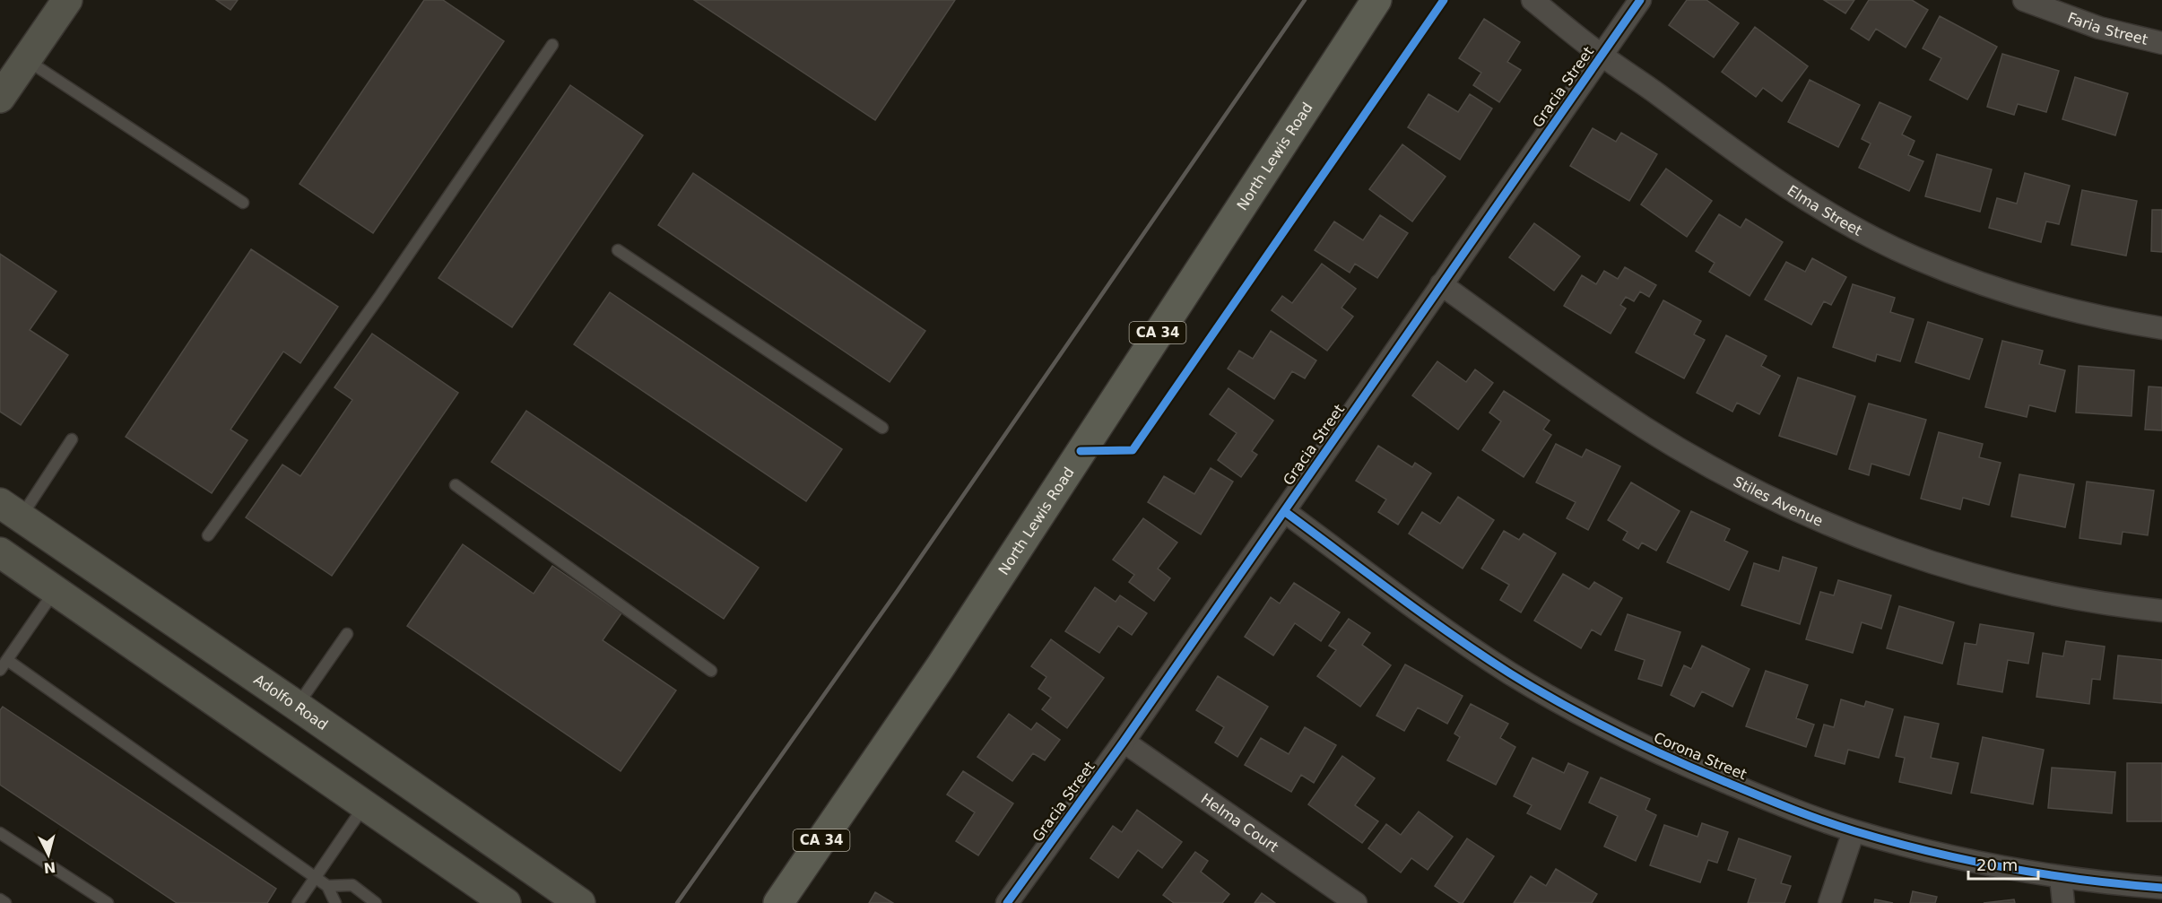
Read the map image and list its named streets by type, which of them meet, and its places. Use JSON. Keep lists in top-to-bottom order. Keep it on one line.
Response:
{"streets":{"main road":["North Lewis Road","CA 34","Adolfo Road"],"street":["Faria Street","Gracia Street","Elma Street","Stiles Avenue","Corona Street","Helma Court"]},"crossings":[["Gracia Street","Elma Street"],["Gracia Street","Stiles Avenue"],["Gracia Street","Corona Street"],["Gracia Street","Helma Court"]],"scale_bar":"20 m","north":"bottom"}
